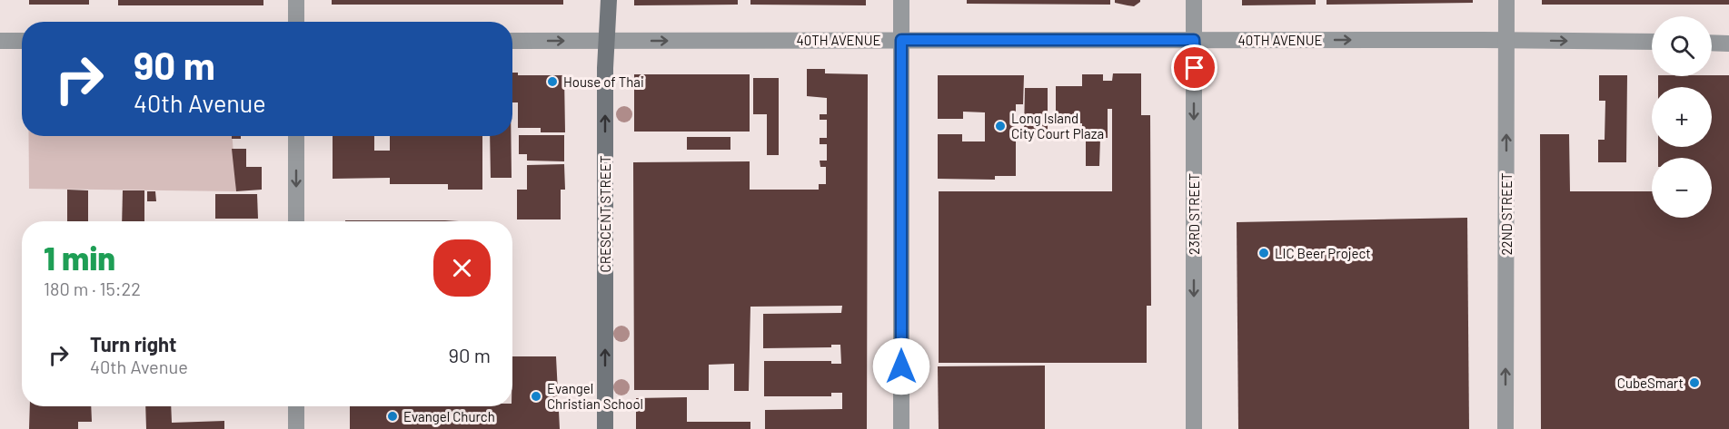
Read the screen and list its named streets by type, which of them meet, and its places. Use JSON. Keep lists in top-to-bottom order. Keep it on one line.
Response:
{"streets":{"street":["40TH AVENUE","CRESCENT STREET","23RD STREET","22ND STREET"]},"crossings":[["40TH AVENUE","CRESCENT STREET"],["40TH AVENUE","23RD STREET"],["40TH AVENUE","22ND STREET"]],"one_way":["40TH AVENUE","CRESCENT STREET","23RD STREET","22ND STREET"],"places":["House of Thai","Long Island City Court Plaza","LIC Beer Project","CubeSmart","Evangel Christian School","Evangel Church"],"page":{"map_buttons":["+","−"],"turn":["90 m","40th Avenue"],"heading":["1 min","180 m · 15:22"],"list":[{"name":"Turn right","note":"40th Avenue","value":"90 m"}]}}
